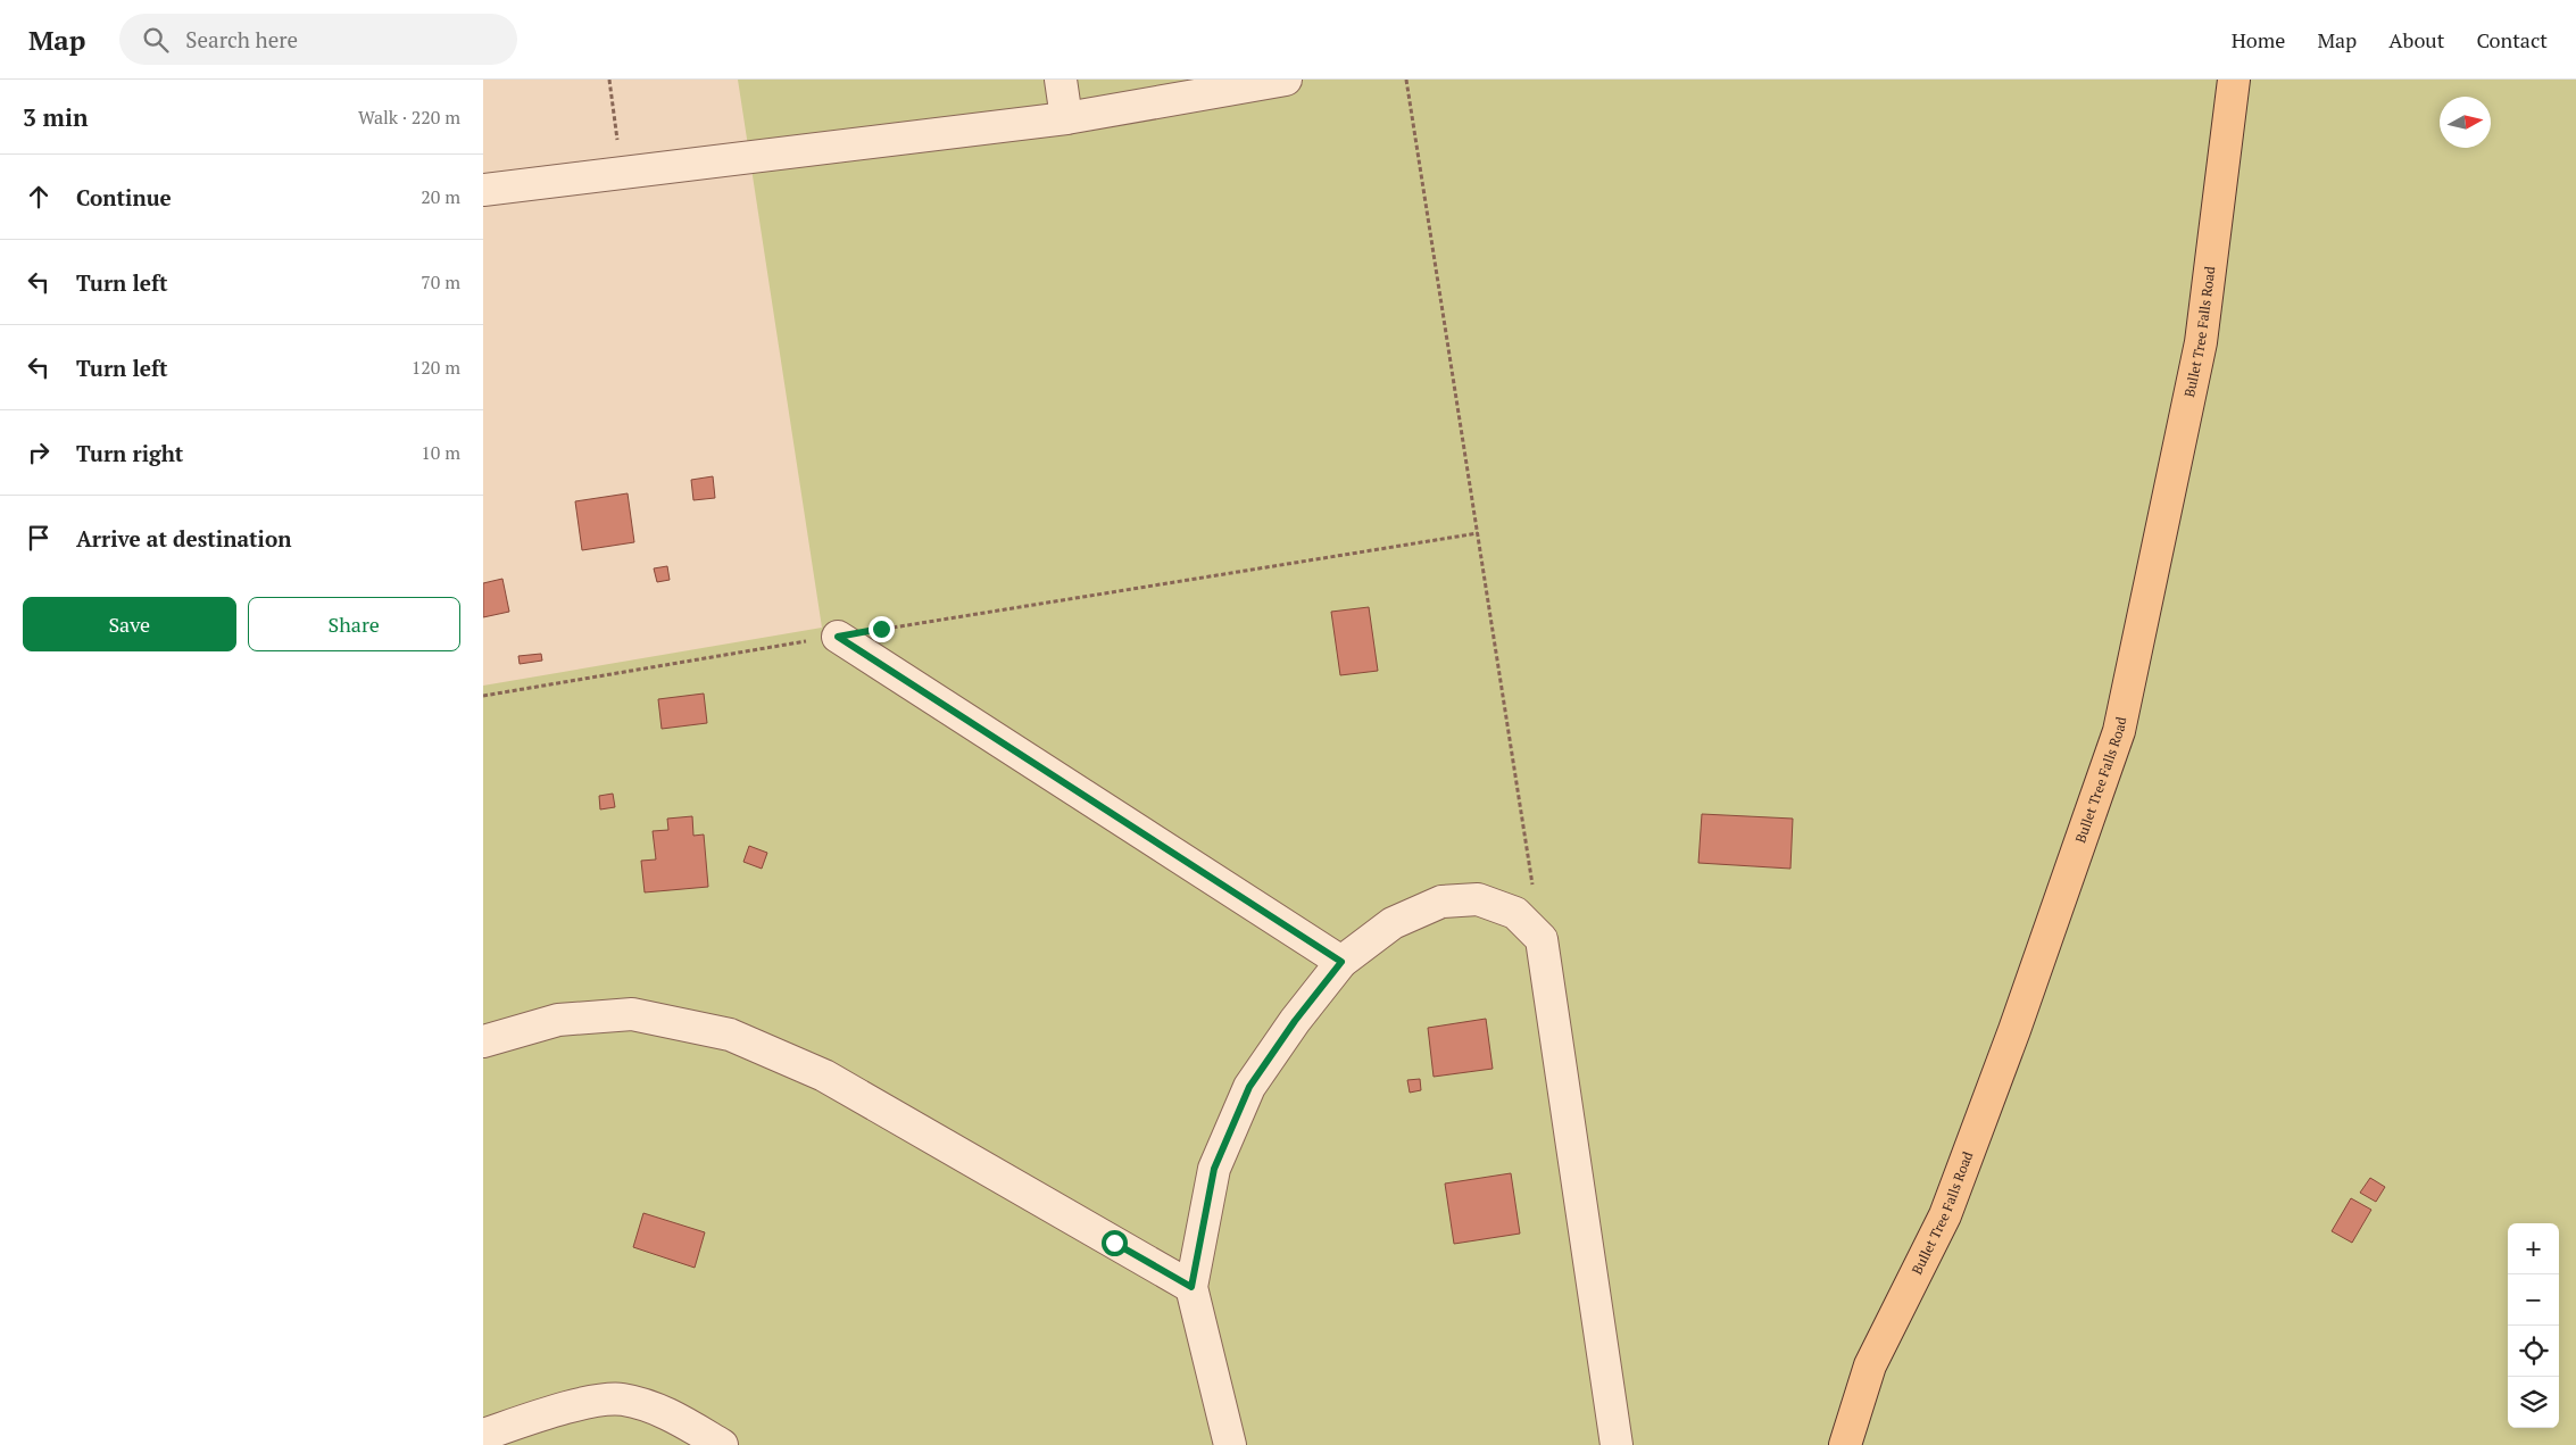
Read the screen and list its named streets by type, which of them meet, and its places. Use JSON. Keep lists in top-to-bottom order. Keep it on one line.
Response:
{"streets":{"main road":["Bullet Tree Falls Road"]},"north":"right","page":{"header":"Map","search":"Search here","nav":["Home","Map","About","Contact"],"heading":["3 min","Walk · 220 m"],"list":[["Continue","20 m"],["Turn left","70 m"],["Turn left","120 m"],["Turn right","10 m"],"Arrive at destination"],"buttons":["Save","Share"],"map_buttons":["+","−"]}}
